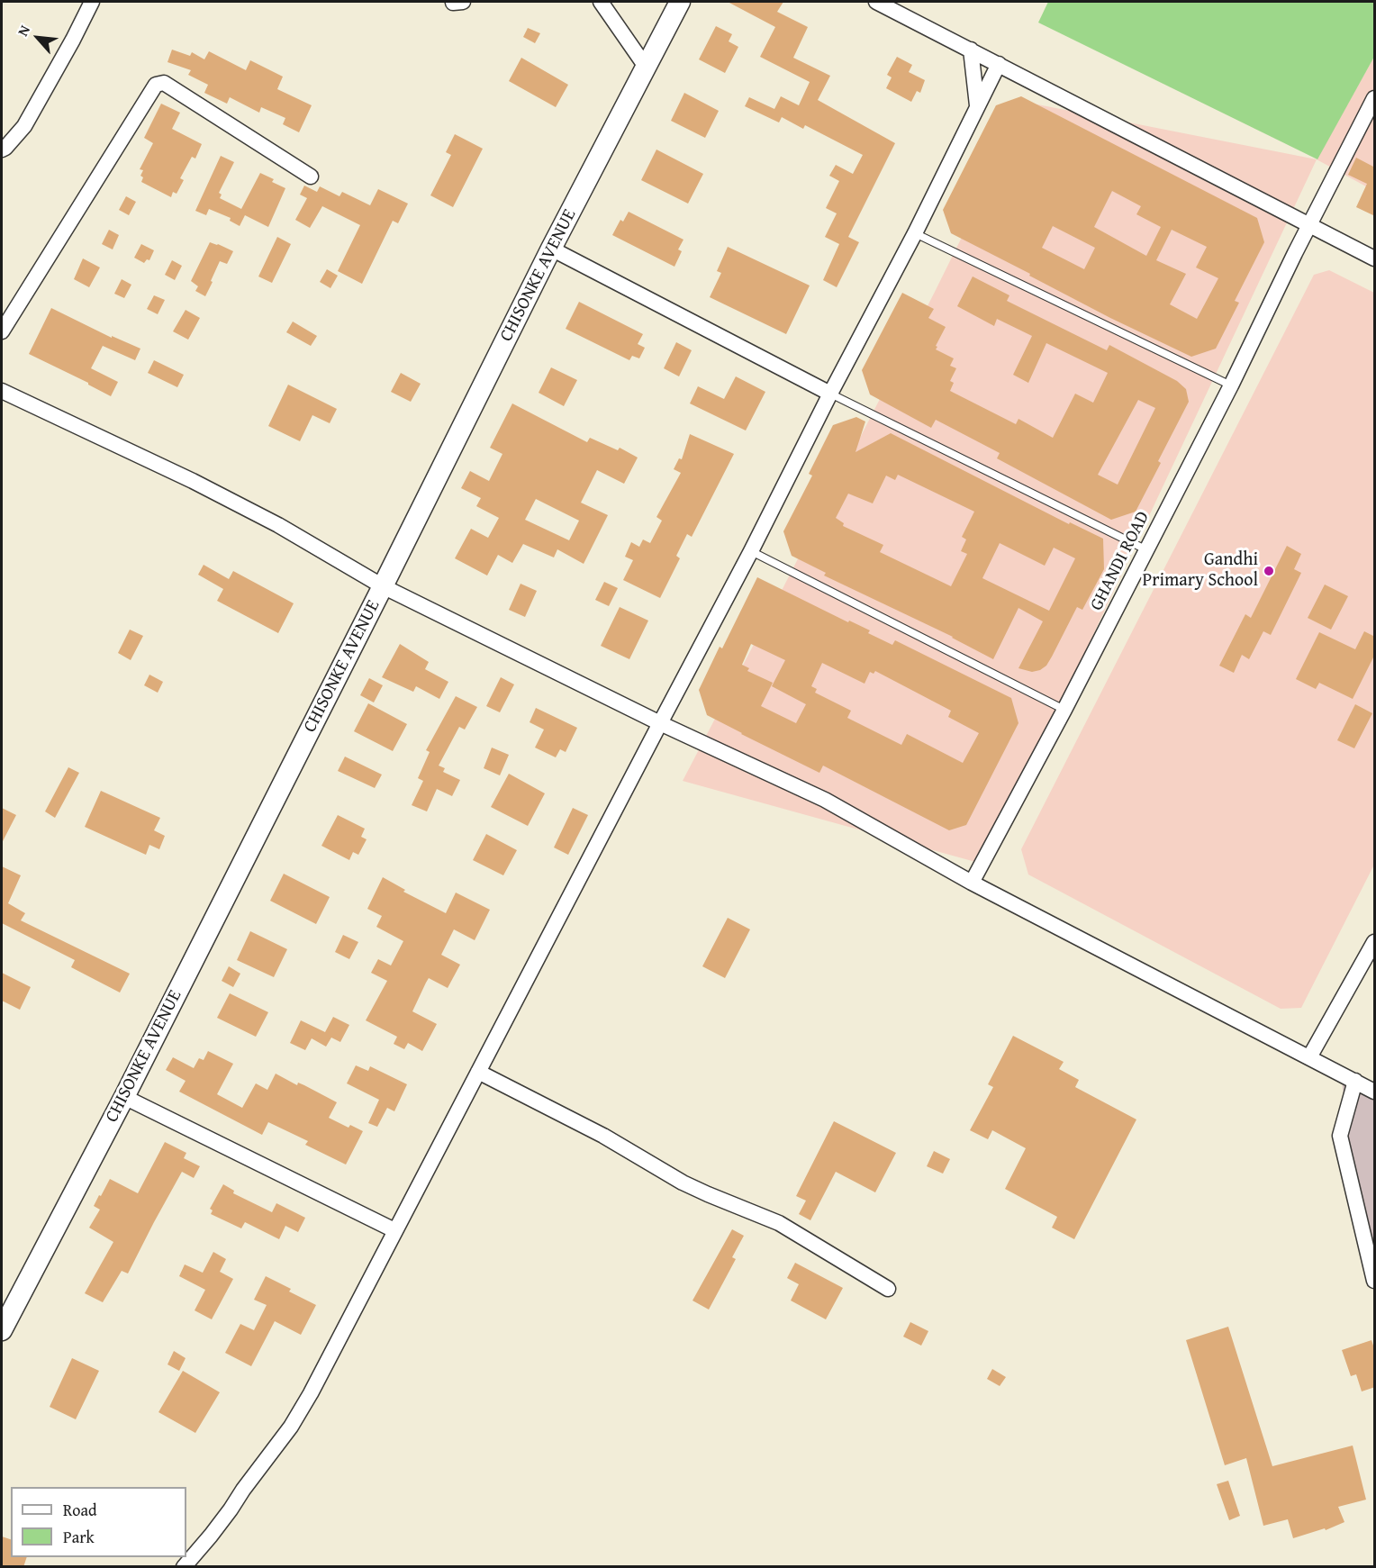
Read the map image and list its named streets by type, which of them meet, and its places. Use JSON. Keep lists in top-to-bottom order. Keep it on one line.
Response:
{"streets":{"street":["CHISONKE AVENUE","GHANDI ROAD"]},"places":["Gandhi Primary School"],"legend":["Road","Park"],"north":"top left"}
